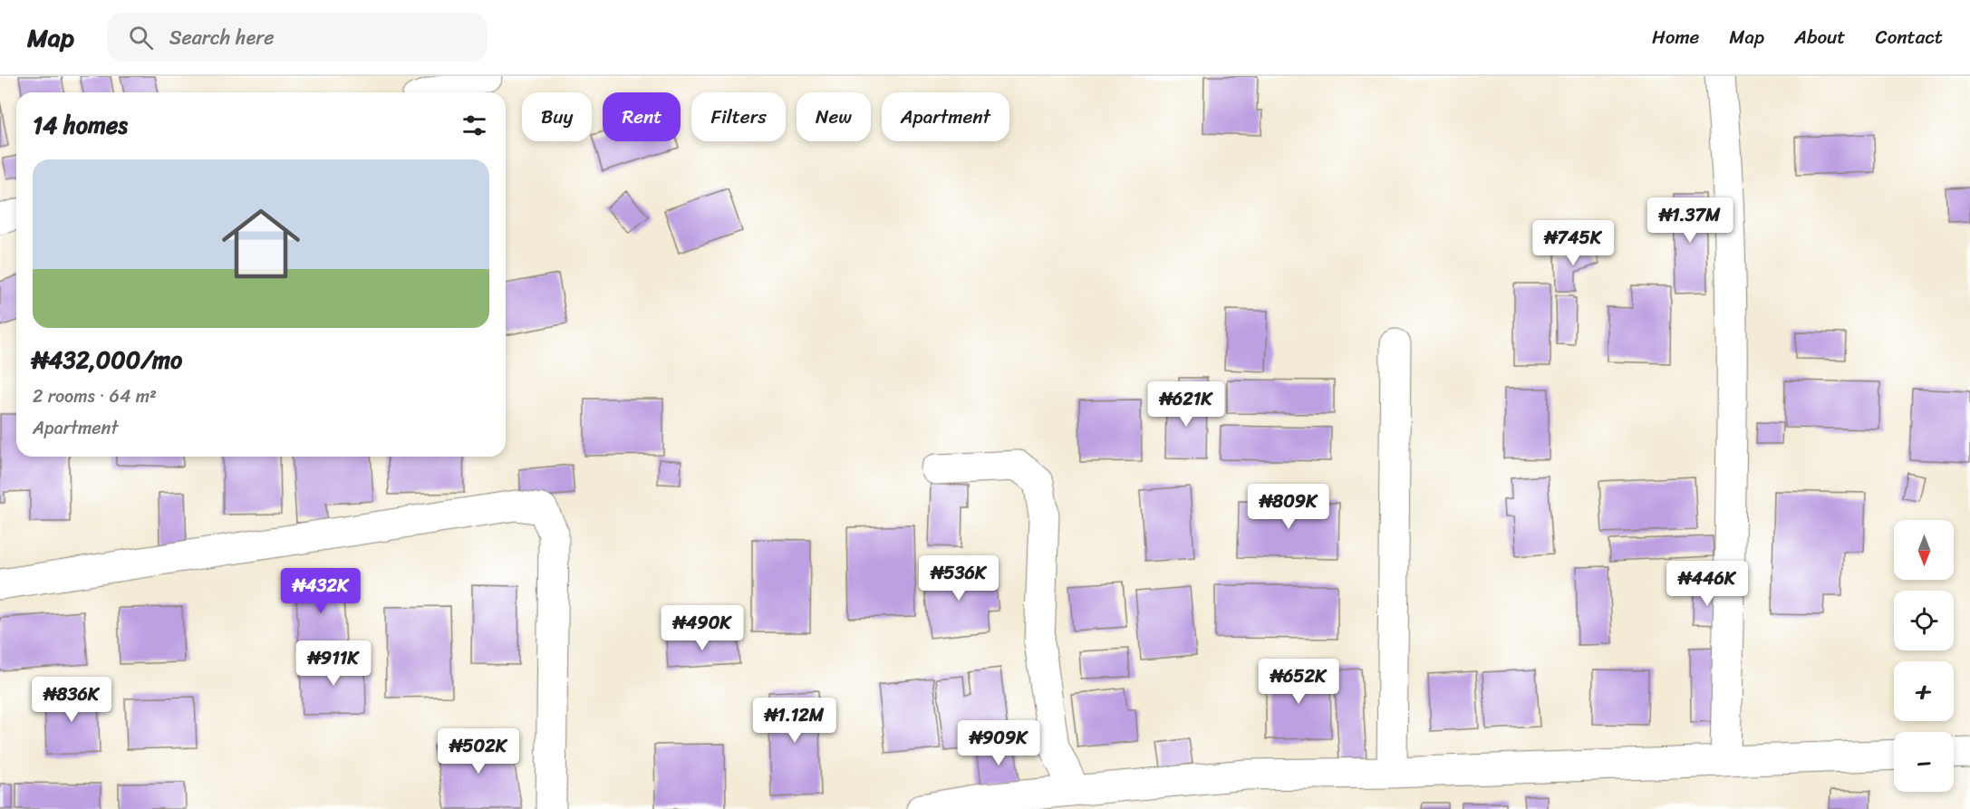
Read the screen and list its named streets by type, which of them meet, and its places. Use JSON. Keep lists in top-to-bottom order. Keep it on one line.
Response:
{"north":"bottom","page":{"header":"Map","search":"Search here","nav":["Home","Map","About","Contact"],"chip":["Buy","Rent","Filters","New","Apartment"],"heading":"14 homes","list":[{"name":"₦432,000/mo","note":"2 rooms · 64 m² · Apartment"}],"price":["₦1.37M","₦745K","₦621K","₦809K","₦536K","₦446K","₦432K","₦490K","₦911K","₦652K","₦836K","₦1.12M","₦909K","₦502K"],"map_buttons":["+","−"]}}
